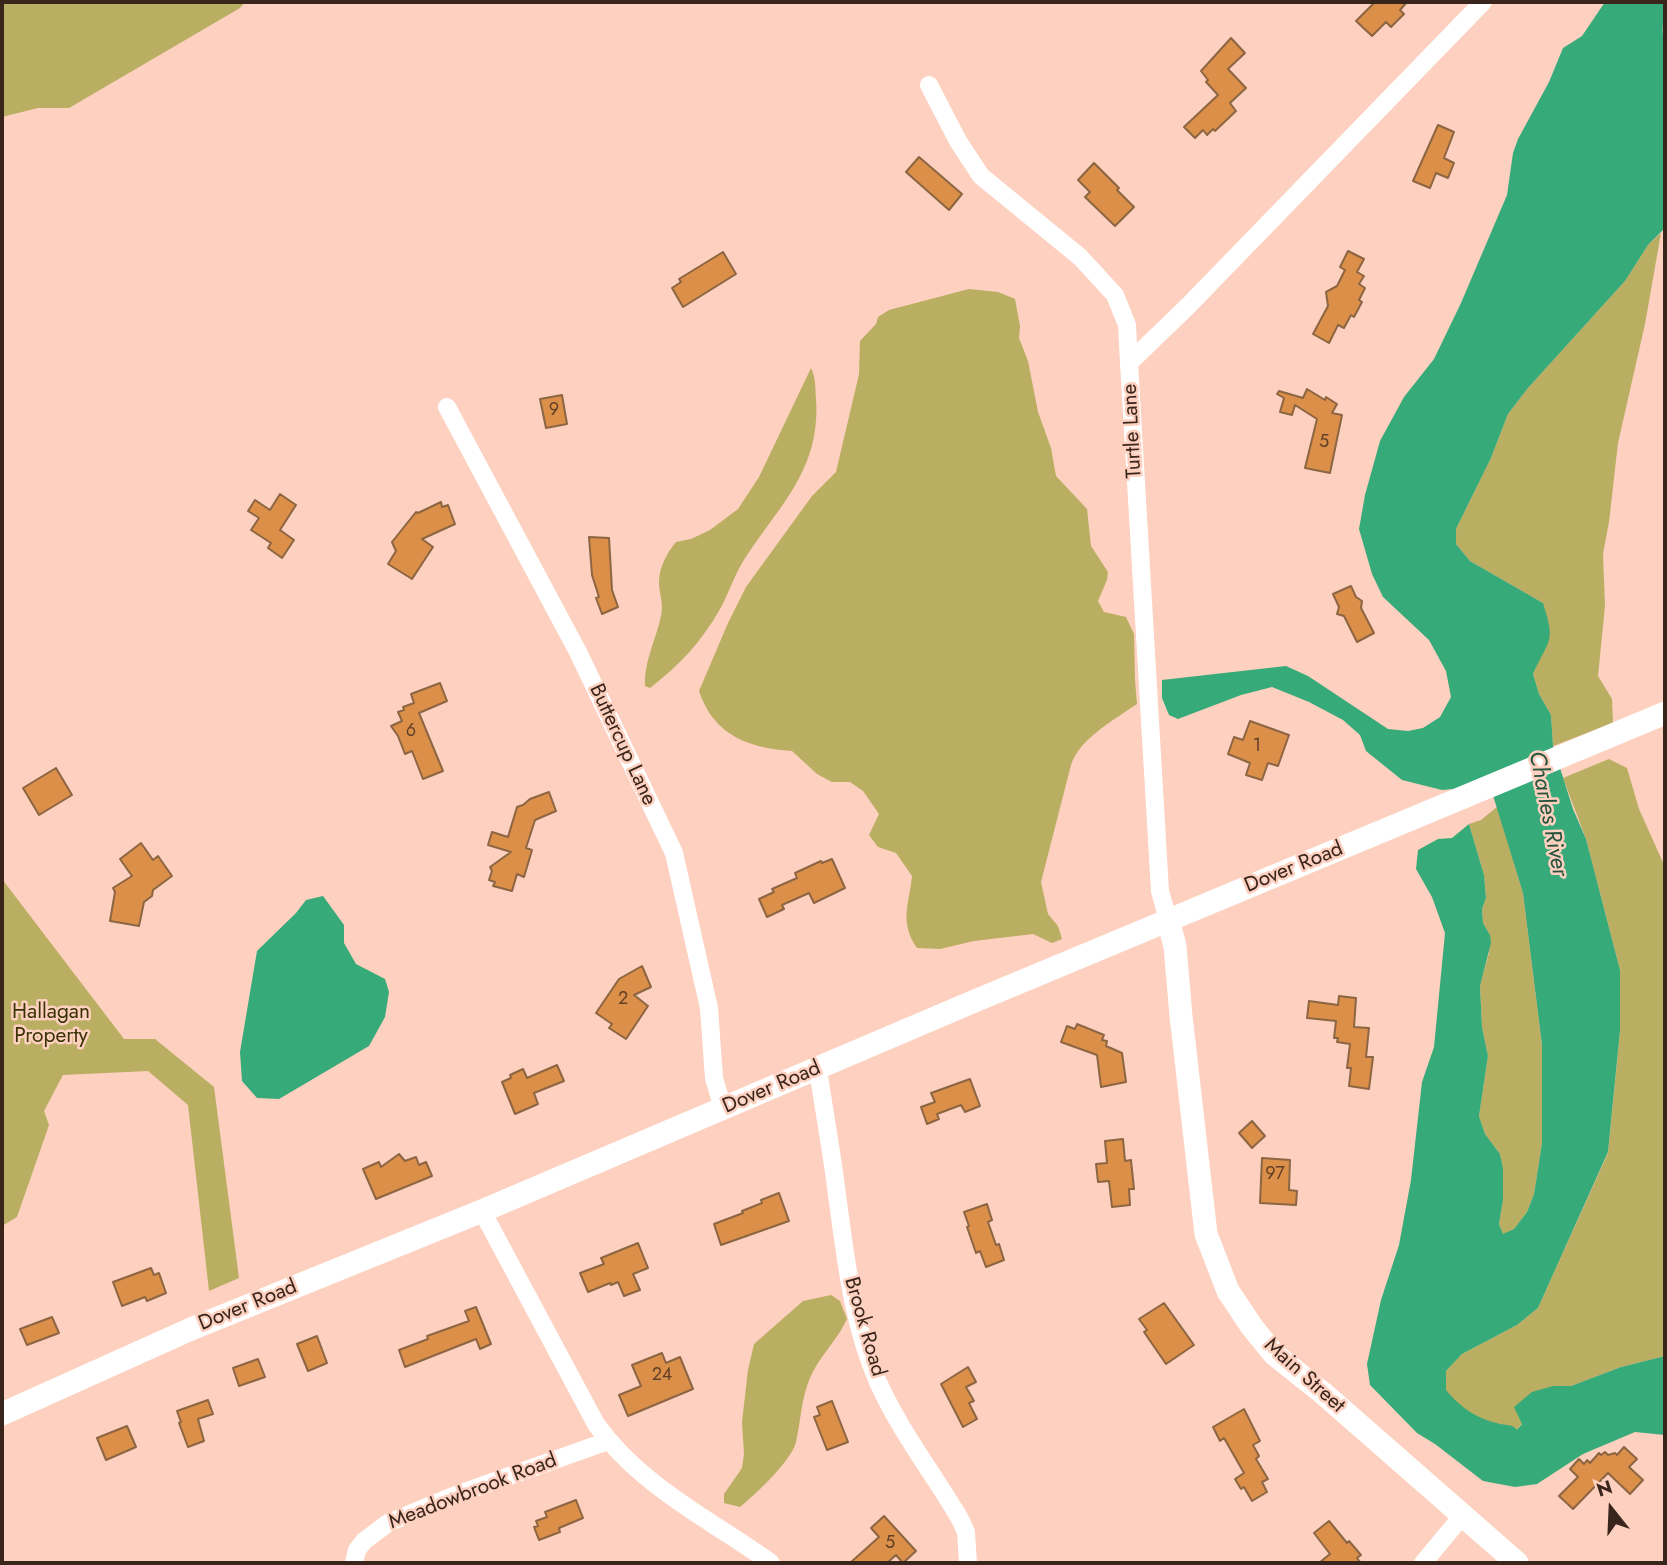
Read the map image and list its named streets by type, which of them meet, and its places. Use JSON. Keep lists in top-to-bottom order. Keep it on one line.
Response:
{"streets":{"street":["Turtle Lane","Buttercup Lane","Dover Road","Brook Road","Main Street","Meadowbrook Road"]},"crossings":[["Turtle Lane","Dover Road"],["Turtle Lane","Main Street"],["Buttercup Lane","Dover Road"],["Dover Road","Brook Road"],["Dover Road","Main Street"]],"water":["Charles River"],"parks":["Hallagan Property"],"house_numbers":["9","5","6","1","2","97","24","5"],"north":"top"}
